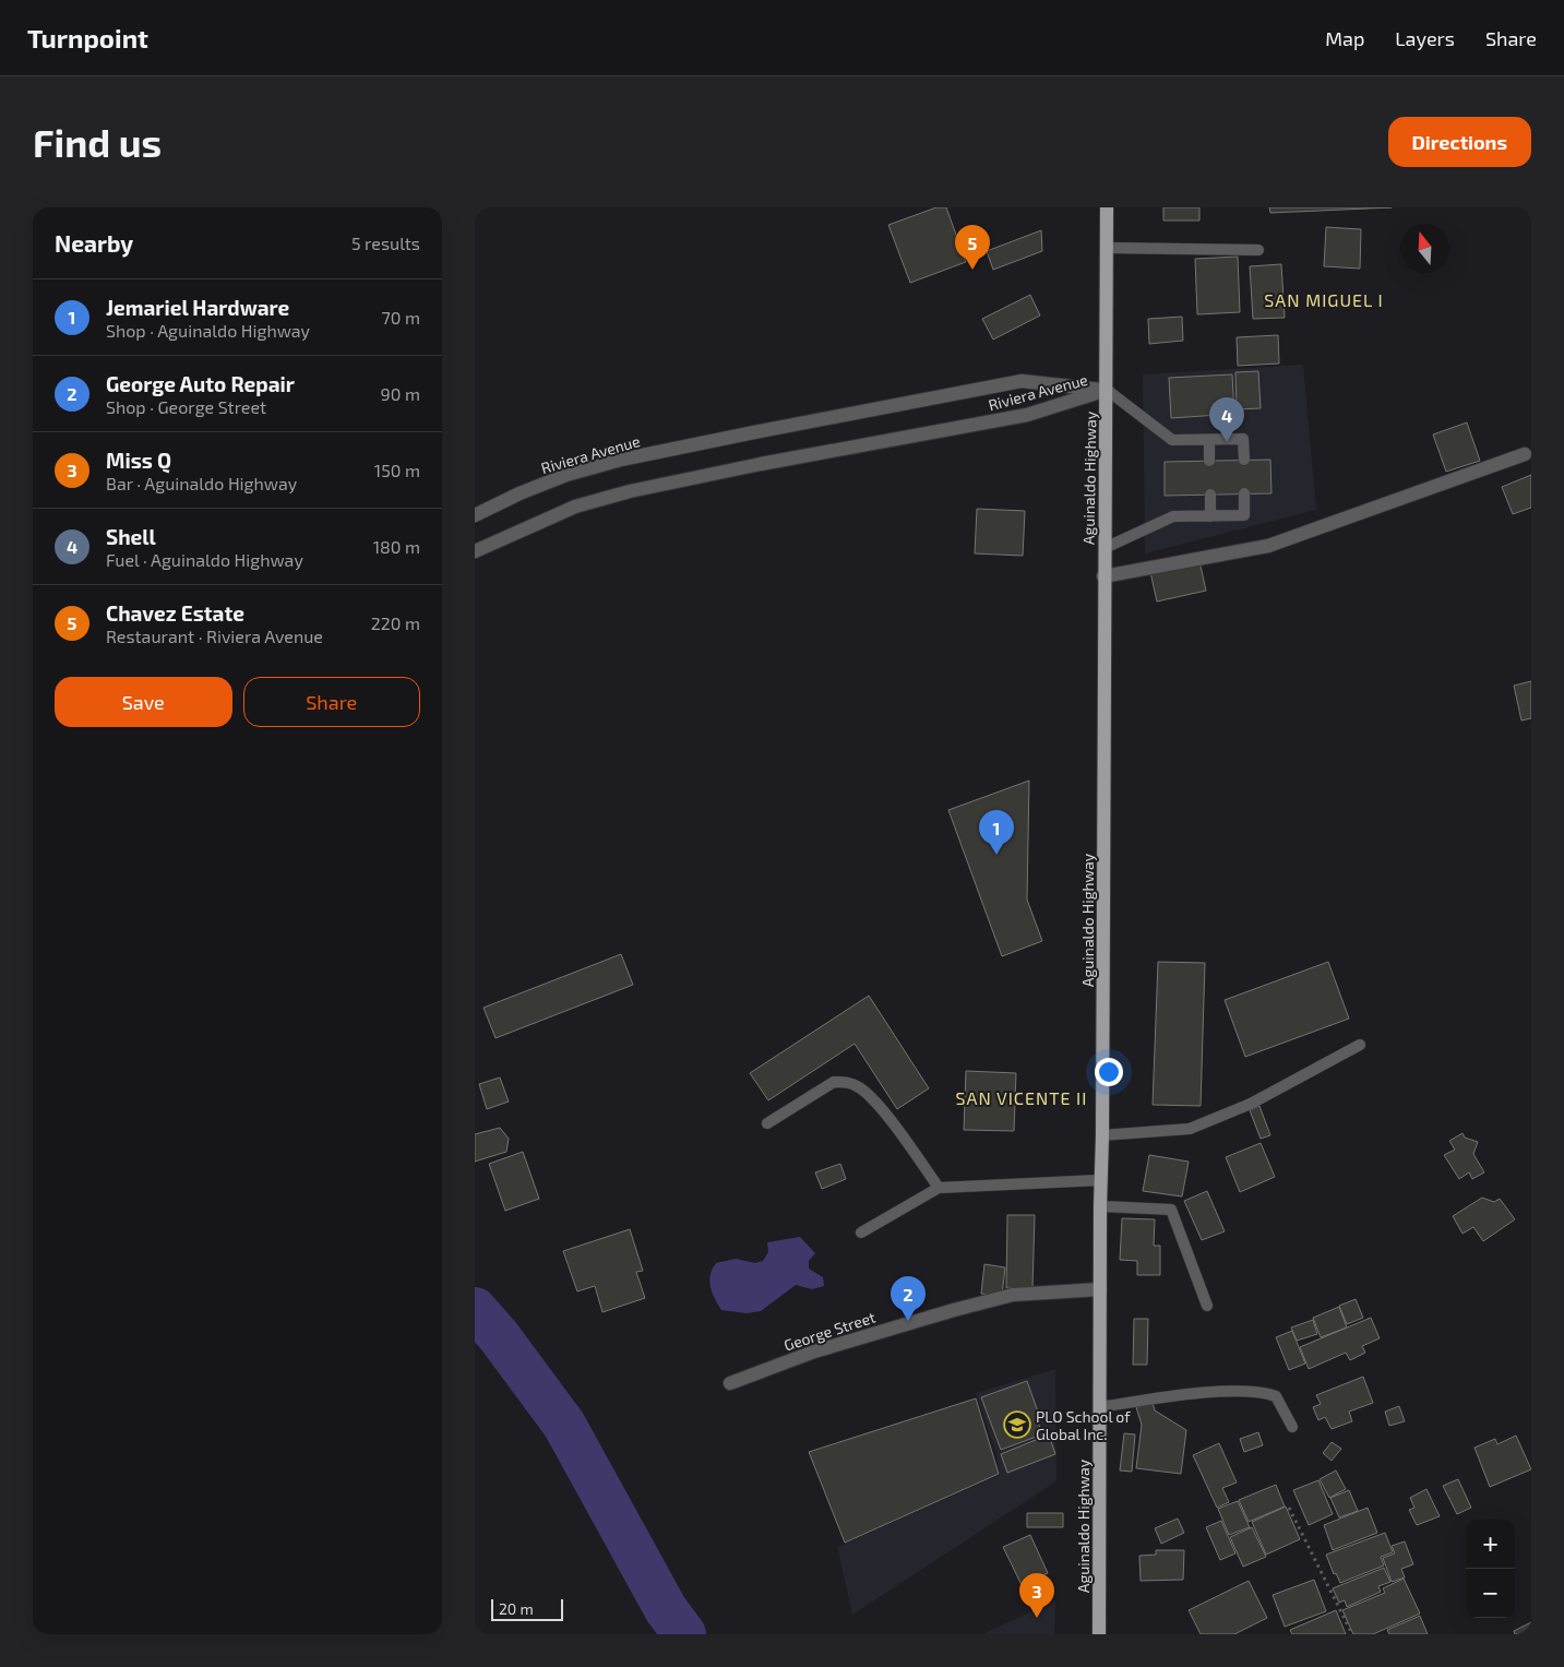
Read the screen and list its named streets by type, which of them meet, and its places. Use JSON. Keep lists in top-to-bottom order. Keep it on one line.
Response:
{"streets":{"main road":["Aguinaldo Highway"],"street":["Riviera Avenue","George Street"]},"crossings":[["Riviera Avenue","Aguinaldo Highway"],["Aguinaldo Highway","George Street"]],"districts":["SAN MIGUEL I","SAN VICENTE II"],"places":{"school or university":["PLO School of Global Inc."]},"scale_bar":"20 m","north":"top","page":{"header":"Turnpoint","nav":["Map","Layers","Share"],"buttons":["Directions",["Save","Share"]],"title":"Find us","heading":["Nearby","5 results"],"pins":["5","4","1","2","3"],"list":[{"mark":"1","name":"Jemariel Hardware","note":"Shop · Aguinaldo Highway","value":"70 m"},{"mark":"2","name":"George Auto Repair","note":"Shop · George Street","value":"90 m"},{"mark":"3","name":"Miss Q","note":"Bar · Aguinaldo Highway","value":"150 m"},{"mark":"4","name":"Shell","note":"Fuel · Aguinaldo Highway","value":"180 m"},{"mark":"5","name":"Chavez Estate","note":"Restaurant · Riviera Avenue","value":"220 m"}],"map_buttons":["+","−"],"scale":"20 m"}}
